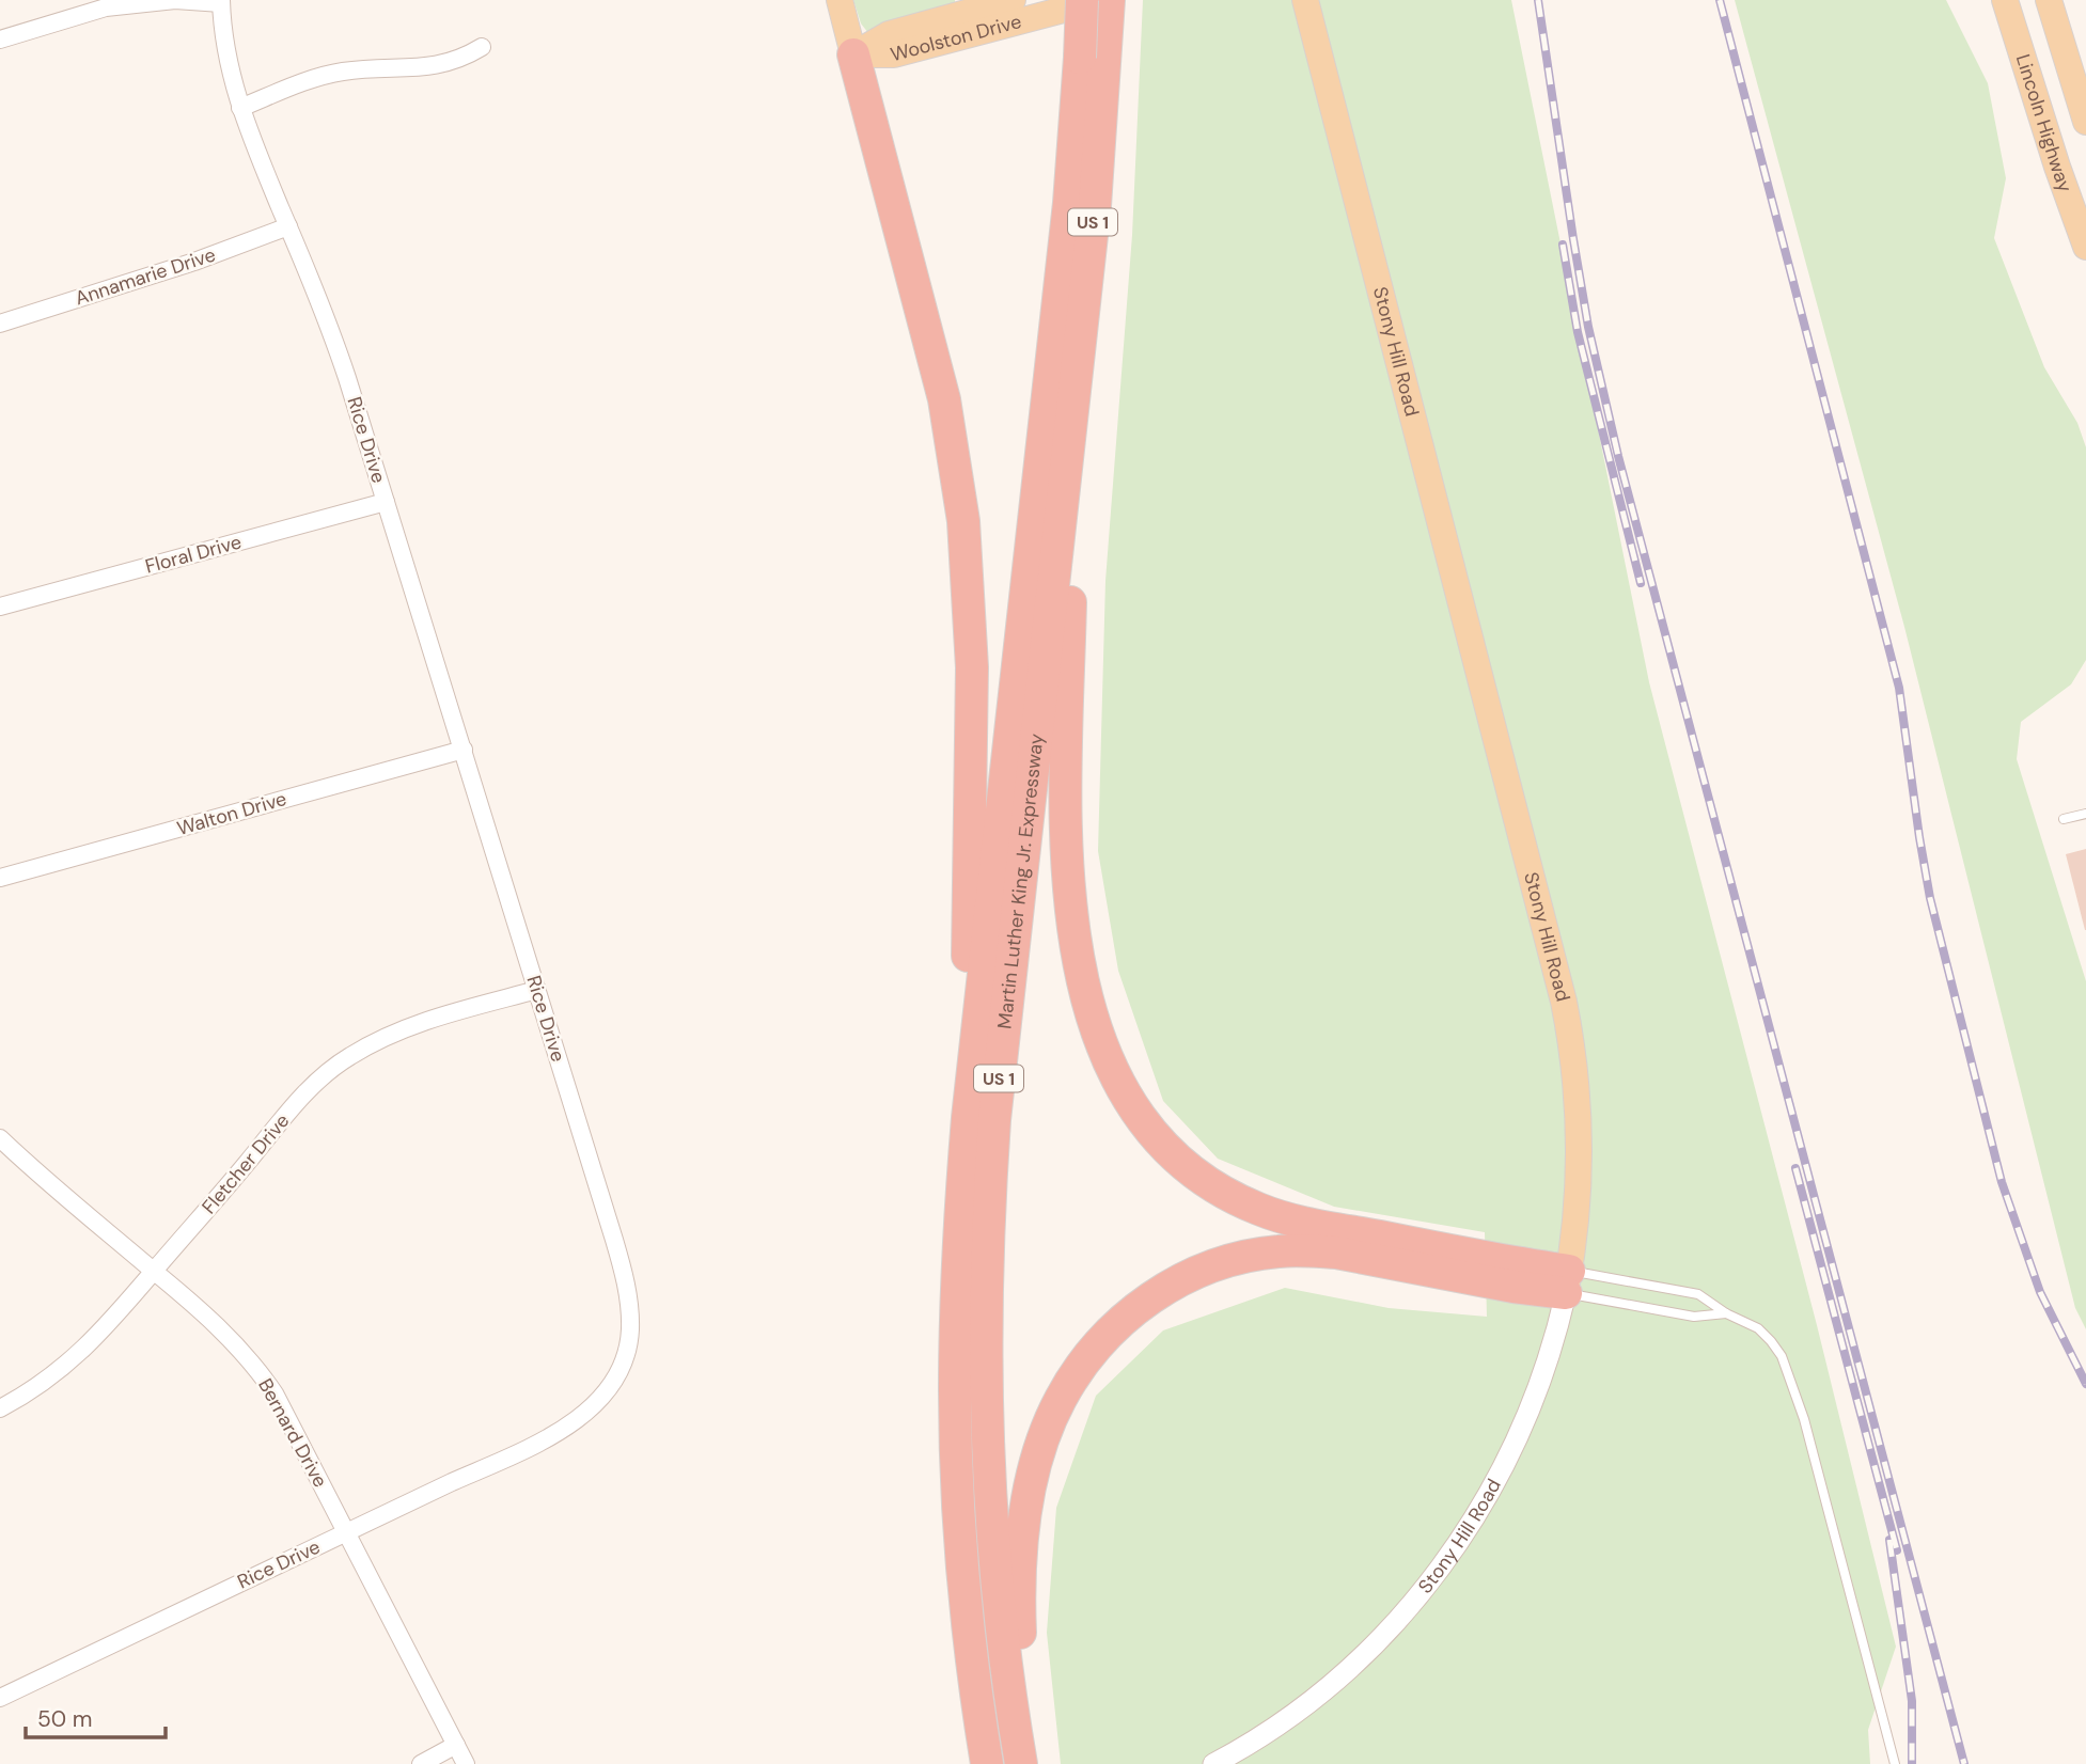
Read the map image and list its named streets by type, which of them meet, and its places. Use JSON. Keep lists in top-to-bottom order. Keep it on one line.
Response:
{"streets":{"highway":["US 1","Martin Luther King Jr. Expressway"],"main road":["Woolston Drive","Lincoln Highway","Stony Hill Road"],"street":["Annamarie Drive","Rice Drive","Floral Drive","Walton Drive","Fletcher Drive","Bernard Drive"]},"crossings":[["Annamarie Drive","Rice Drive"],["Rice Drive","Floral Drive"],["Rice Drive","Walton Drive"],["Rice Drive","Fletcher Drive"],["Rice Drive","Bernard Drive"],["Fletcher Drive","Bernard Drive"]],"scale_bar":"50 m"}
